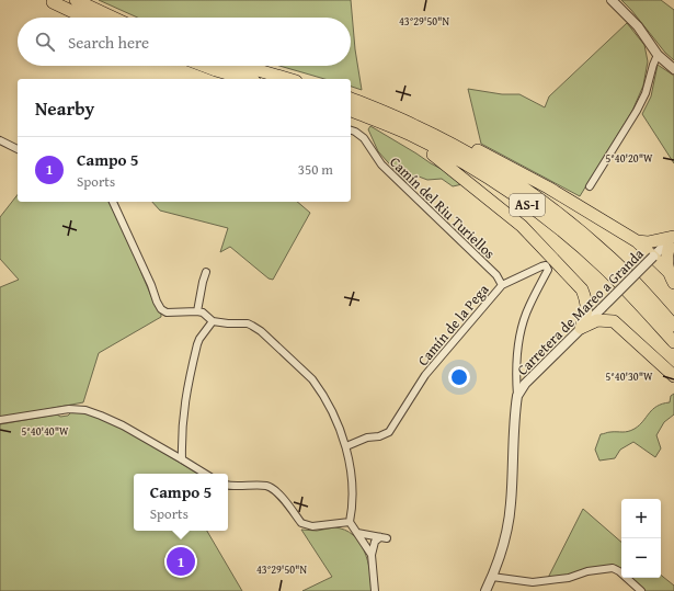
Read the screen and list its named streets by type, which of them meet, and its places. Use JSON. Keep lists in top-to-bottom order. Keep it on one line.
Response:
{"streets":{"highway":["AS-I"],"street":["Camín del Riu Turiellos","Carretera de Mareo a Granda","Camín de la Pega"]},"crossings":[["Camín del Riu Turiellos","Camín de la Pega"],["Carretera de Mareo a Granda","Camín de la Pega"]],"page":{"search":"Search here","heading":"Nearby","list":[{"mark":"1","name":"Campo 5","note":"Sports","value":"350 m"}],"popup":["Campo 5","Sports"],"map_buttons":["+","−"],"pins":"1"},"coordinates":["43°29'50\"N","5°40'20\"W","5°40'30\"W","5°40'40\"W"]}
